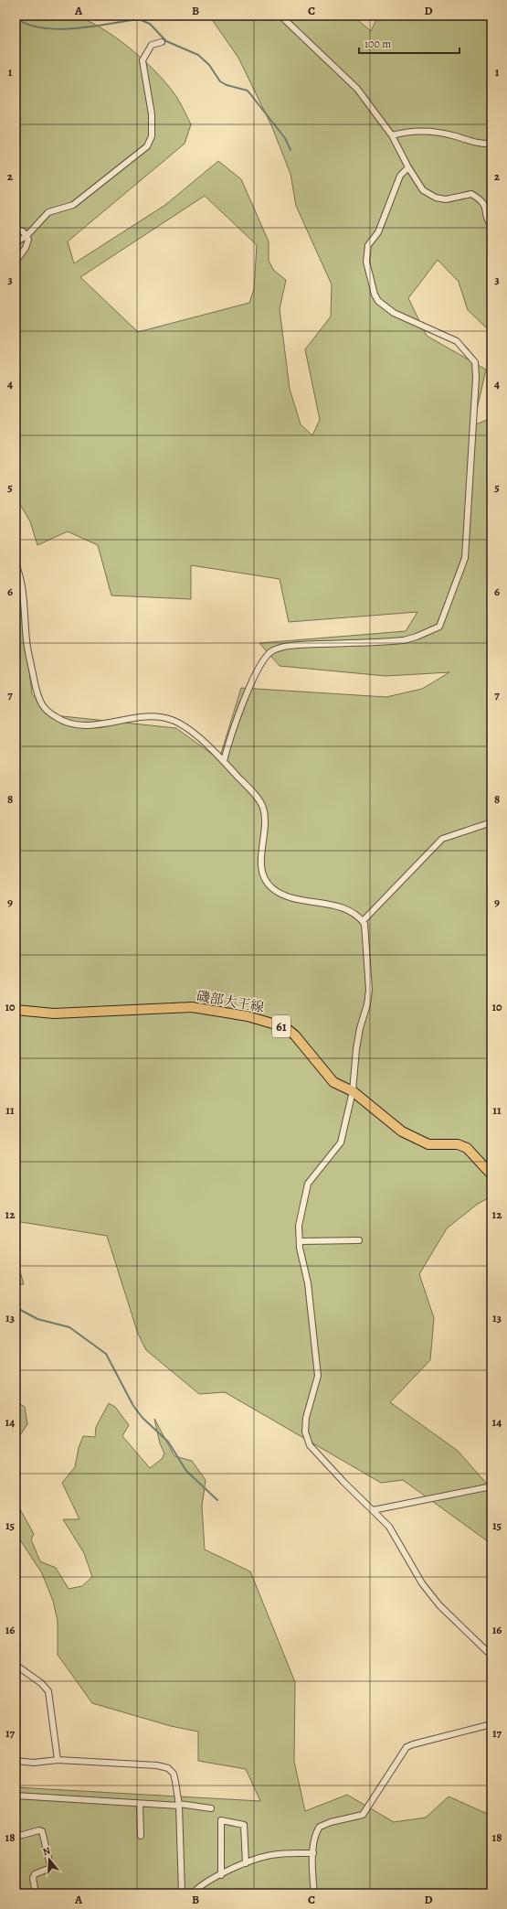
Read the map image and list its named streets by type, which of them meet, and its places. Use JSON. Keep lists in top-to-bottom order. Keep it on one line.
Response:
{"streets":{"main road":["磯部大王線","61"]},"scale_bar":"100 m","north":"top","grid":{"columns":["A","B","C","D"],"rows":["1","2","3","4","5","6","7","8","9","10","11","12","13","14","15","16","17","18"]}}
